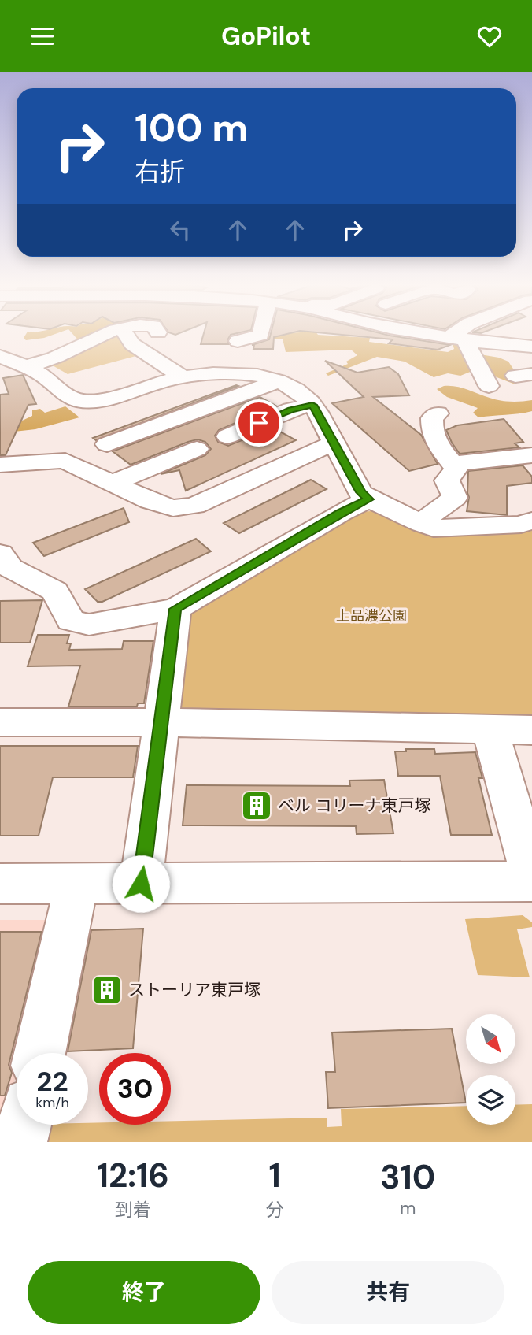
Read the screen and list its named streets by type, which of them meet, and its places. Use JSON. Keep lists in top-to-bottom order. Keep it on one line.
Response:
{"parks":["上品濃公園"],"places":{"building":["ベル コリーナ東戸塚","ストーリア東戸塚"]},"north":"bottom right","page":{"header":"GoPilot","turn":["100 m","右折"],"speed":"22 km/h","limit":"30","eta":["12:16","到着","1","分","310","m"],"buttons":["終了","共有"]}}
